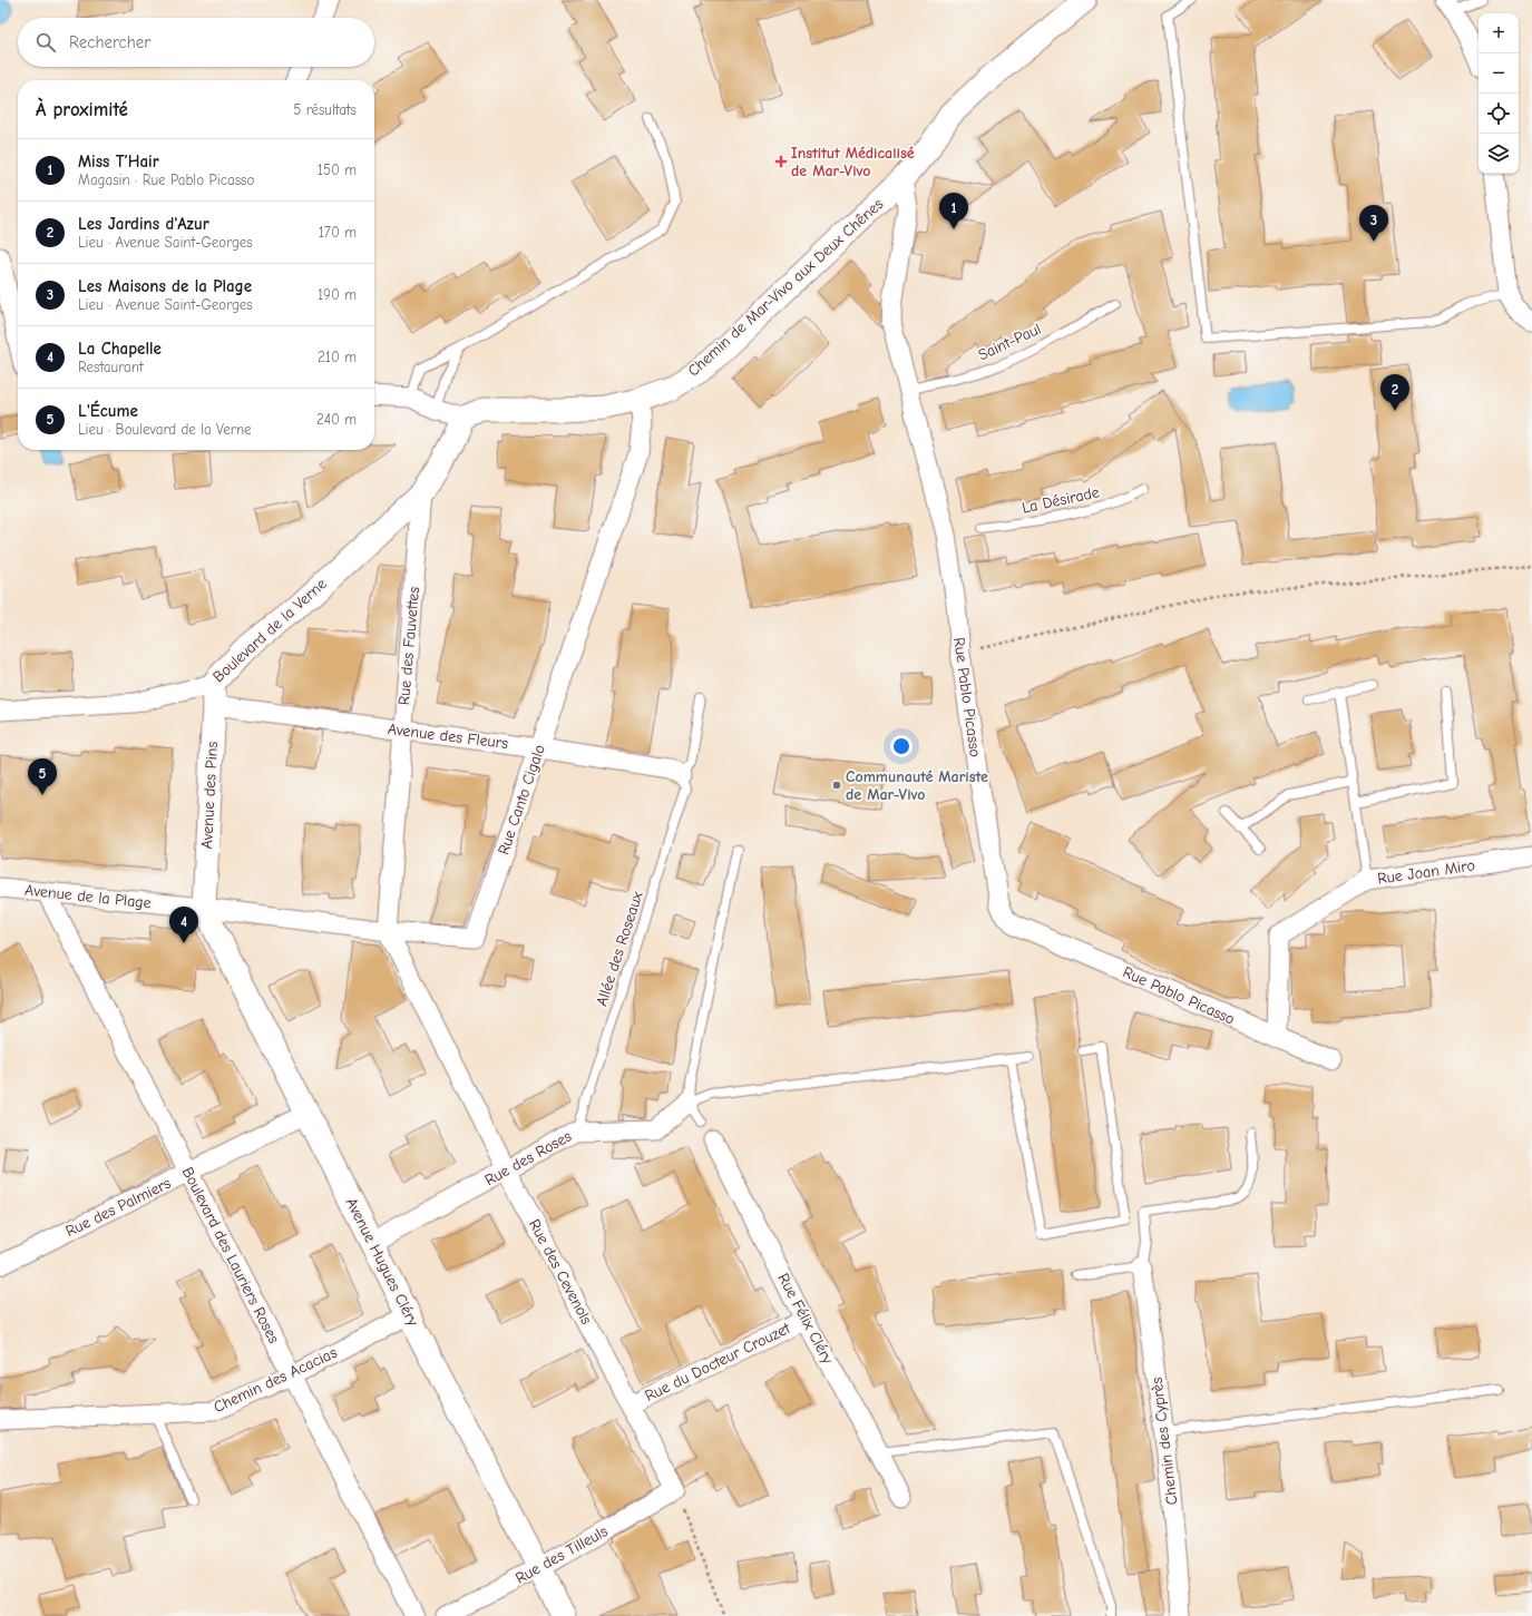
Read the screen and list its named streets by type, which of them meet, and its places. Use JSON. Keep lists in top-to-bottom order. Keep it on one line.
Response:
{"streets":{"street":["Chemin de Mar-Vivo aux Deux Chênes","Boulevard de la Verne","Rue des Fauvettes","Rue Pablo Picasso","Avenue des Fleurs","Avenue des Pins","Rue Canto Cigalo","Rue Joan Miro","Avenue de la Plage","Rue des Roses","Rue des Palmiers","Boulevard des Lauriers Roses","Avenue Hugues Cléry","Rue des Cevenols","Rue Félix Cléry","Rue du Docteur Crouzet","Chemin des Acacias","Chemin des Cyprès","Rue des Tilleuls"],"lane":["Saint-Paul","La Désirade","Allée des Roseaux"]},"crossings":[["Chemin de Mar-Vivo aux Deux Chênes","Boulevard de la Verne"],["Chemin de Mar-Vivo aux Deux Chênes","Rue Pablo Picasso"],["Chemin de Mar-Vivo aux Deux Chênes","Rue Canto Cigalo"],["Saint-Paul","Rue Pablo Picasso"],["Boulevard de la Verne","Rue des Fauvettes"],["Boulevard de la Verne","Avenue des Fleurs"],["Boulevard de la Verne","Avenue des Pins"],["Rue des Fauvettes","Avenue des Fleurs"],["Rue des Fauvettes","Rue Canto Cigalo"],["Rue des Fauvettes","Rue des Cevenols"],["Rue Pablo Picasso","Rue Joan Miro"],["Avenue des Fleurs","Avenue des Pins"],["Avenue des Fleurs","Rue Canto Cigalo"],["Avenue des Fleurs","Allée des Roseaux"],["Avenue des Pins","Rue Canto Cigalo"],["Avenue des Pins","Avenue de la Plage"],["Avenue des Pins","Avenue Hugues Cléry"],["Rue Canto Cigalo","Avenue de la Plage"],["Rue Canto Cigalo","Avenue Hugues Cléry"],["Rue Canto Cigalo","Rue des Cevenols"],["Avenue de la Plage","Boulevard des Lauriers Roses"],["Avenue de la Plage","Avenue Hugues Cléry"],["Allée des Roseaux","Rue des Roses"],["Rue des Roses","Avenue Hugues Cléry"],["Rue des Roses","Rue des Cevenols"],["Rue des Palmiers","Boulevard des Lauriers Roses"],["Rue des Palmiers","Avenue Hugues Cléry"],["Boulevard des Lauriers Roses","Chemin des Acacias"],["Avenue Hugues Cléry","Chemin des Acacias"],["Avenue Hugues Cléry","Rue des Tilleuls"],["Rue des Cevenols","Rue du Docteur Crouzet"],["Rue des Cevenols","Rue des Tilleuls"],["Rue Félix Cléry","Rue du Docteur Crouzet"]],"places":{"health":["Institut Médicalisé de Mar-Vivo"],"other":["Communauté Mariste de Mar-Vivo"]},"page":{"map_buttons":["+","−"],"search":"Rechercher","heading":["À proximité","5 résultats"],"list":[{"mark":"1","name":"Miss T’Hair","note":"Magasin · Rue Pablo Picasso","value":"150 m"},{"mark":"2","name":"Les Jardins d'Azur","note":"Lieu · Avenue Saint-Georges","value":"170 m"},{"mark":"3","name":"Les Maisons de la Plage","note":"Lieu · Avenue Saint-Georges","value":"190 m"},{"mark":"4","name":"La Chapelle","note":"Restaurant","value":"210 m"},{"mark":"5","name":"L'Écume","note":"Lieu · Boulevard de la Verne","value":"240 m"}],"pins":["1","3","2","5","4"]}}
